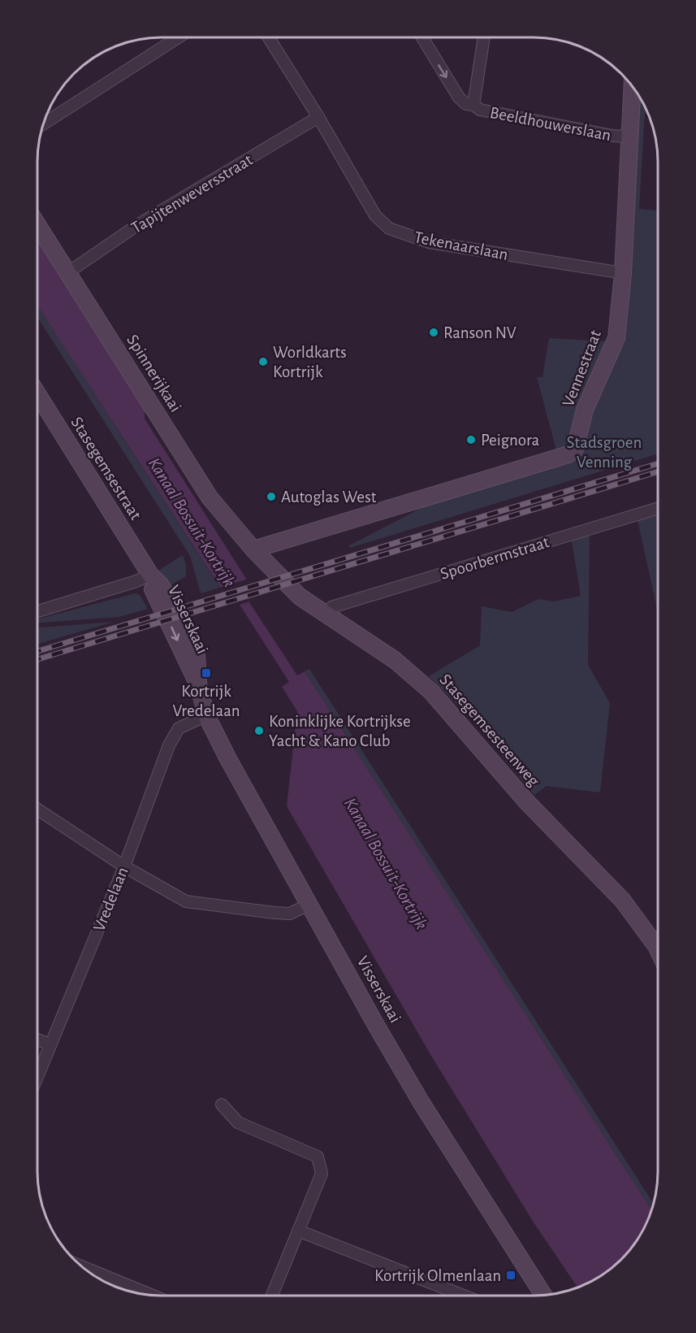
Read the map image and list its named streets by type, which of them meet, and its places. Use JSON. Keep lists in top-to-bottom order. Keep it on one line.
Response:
{"streets":{"street":["Beeldhouwerslaan","Tapijtenweversstraat","Tekenaarslaan","Vennestraat","Spinnerijkaai","Stasegemsestraat","Spoorbermstraat","Visserskaai","Stasegemsesteenweg","Vredelaan"]},"crossings":[["Beeldhouwerslaan","Vennestraat"],["Tapijtenweversstraat","Tekenaarslaan"],["Tapijtenweversstraat","Spinnerijkaai"],["Tekenaarslaan","Vennestraat"],["Vennestraat","Spinnerijkaai"],["Vennestraat","Stasegemsesteenweg"],["Spinnerijkaai","Stasegemsesteenweg"],["Stasegemsestraat","Visserskaai"],["Spoorbermstraat","Stasegemsesteenweg"],["Visserskaai","Vredelaan"]],"water":["Kanaal Bossuit-Kortrijk"],"parks":["Stadsgroen Venning"],"places":{"other":["Ranson NV","Worldkarts Kortrijk","Peignora","Autoglas West","Koninklijke Kortrijkse Yacht & Kano Club"],"transit":["Kortrijk Vredelaan","Kortrijk Olmenlaan"]}}
